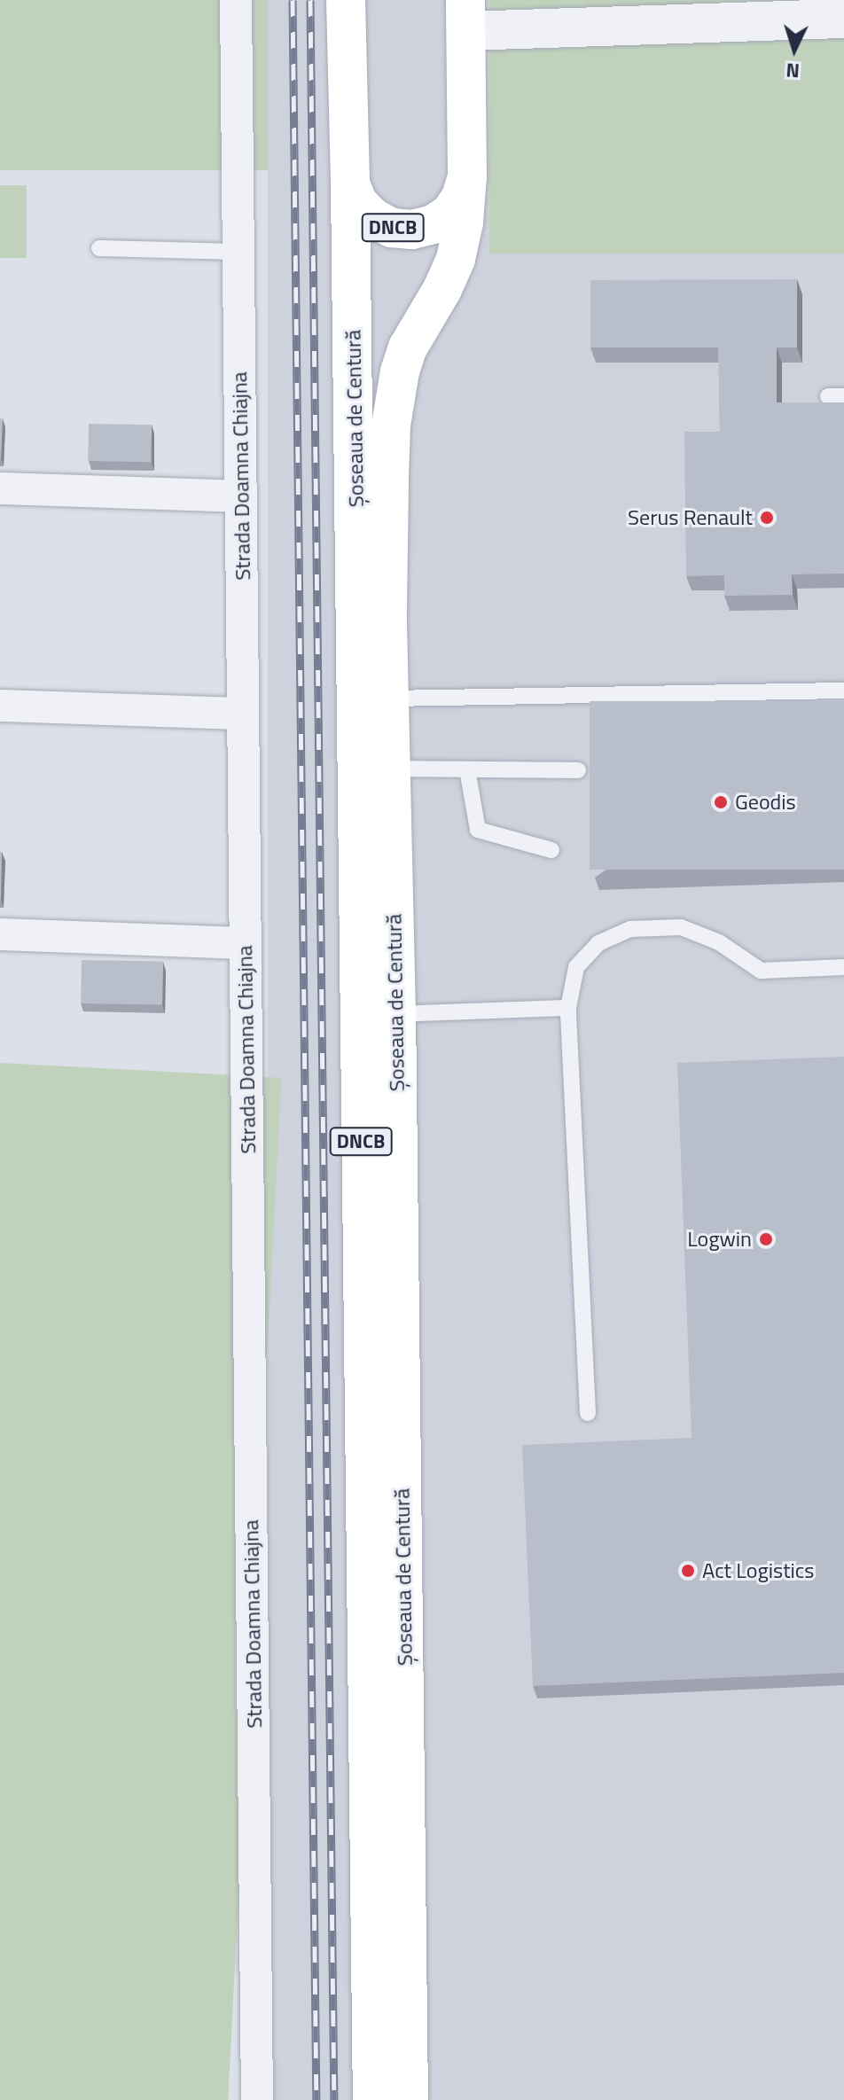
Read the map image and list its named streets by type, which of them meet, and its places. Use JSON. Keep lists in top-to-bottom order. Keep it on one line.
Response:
{"streets":{"main road":["DNCB","Șoseaua de Centură"],"street":["Strada Doamna Chiajna"]},"crossings":[["DNCB","Șoseaua de Centură"]],"places":["Serus Renault","Geodis","Logwin","Act Logistics"],"north":"bottom"}
